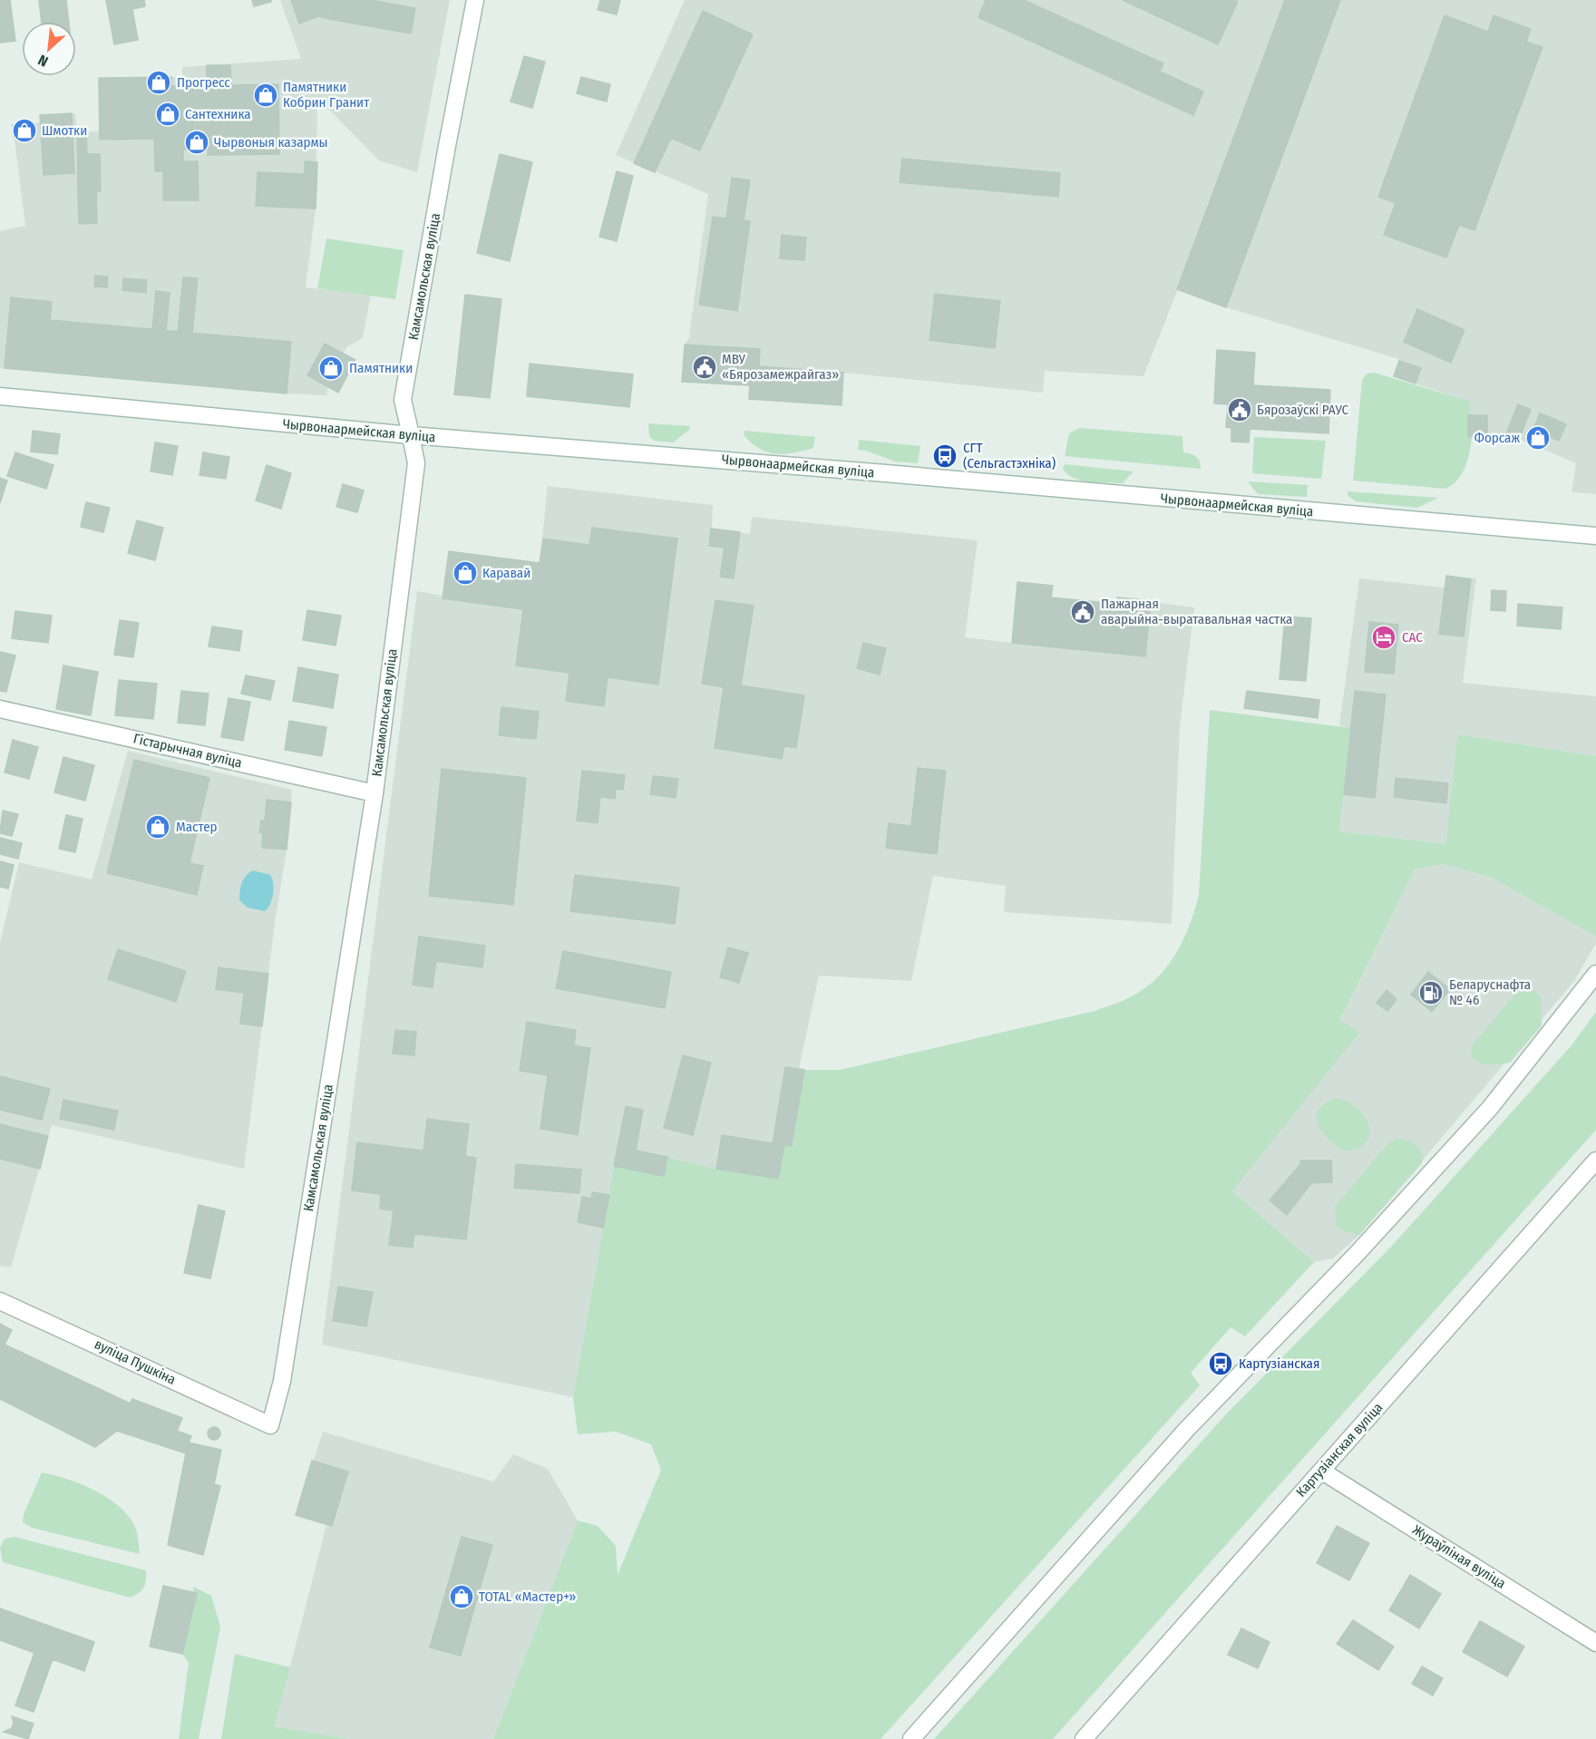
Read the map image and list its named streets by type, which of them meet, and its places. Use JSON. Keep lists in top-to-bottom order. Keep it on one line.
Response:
{"streets":{"street":["Камсамольская вуліца","Чырвонаармейская вуліца","Гістарычная вуліца","вуліца Пушкіна","Картузіанская вуліца","Жураўліная вуліца"]},"crossings":[["Камсамольская вуліца","Чырвонаармейская вуліца"],["Камсамольская вуліца","Гістарычная вуліца"],["Камсамольская вуліца","вуліца Пушкіна"],["Картузіанская вуліца","Жураўліная вуліца"]],"places":{"shop":["Прогресс","Памятники Кобрин Гранит","Сантехника","Шмотки","Чырвоныя казармы","Памятники","Форсаж","Каравай","Мастер","TOTAL «Мастер+»"],"public building":["МВУ «Бярозамежрайгаз»","Бярозаўскі РАУС","Пажарная аварыйна-выратавальная частка"],"bus stop":["СГТ (Сельгастэхніка)","Картузіанская"],"hotel":["САС"],"fuel station":["Беларуснафта № 46"]},"north":"bottom left"}
